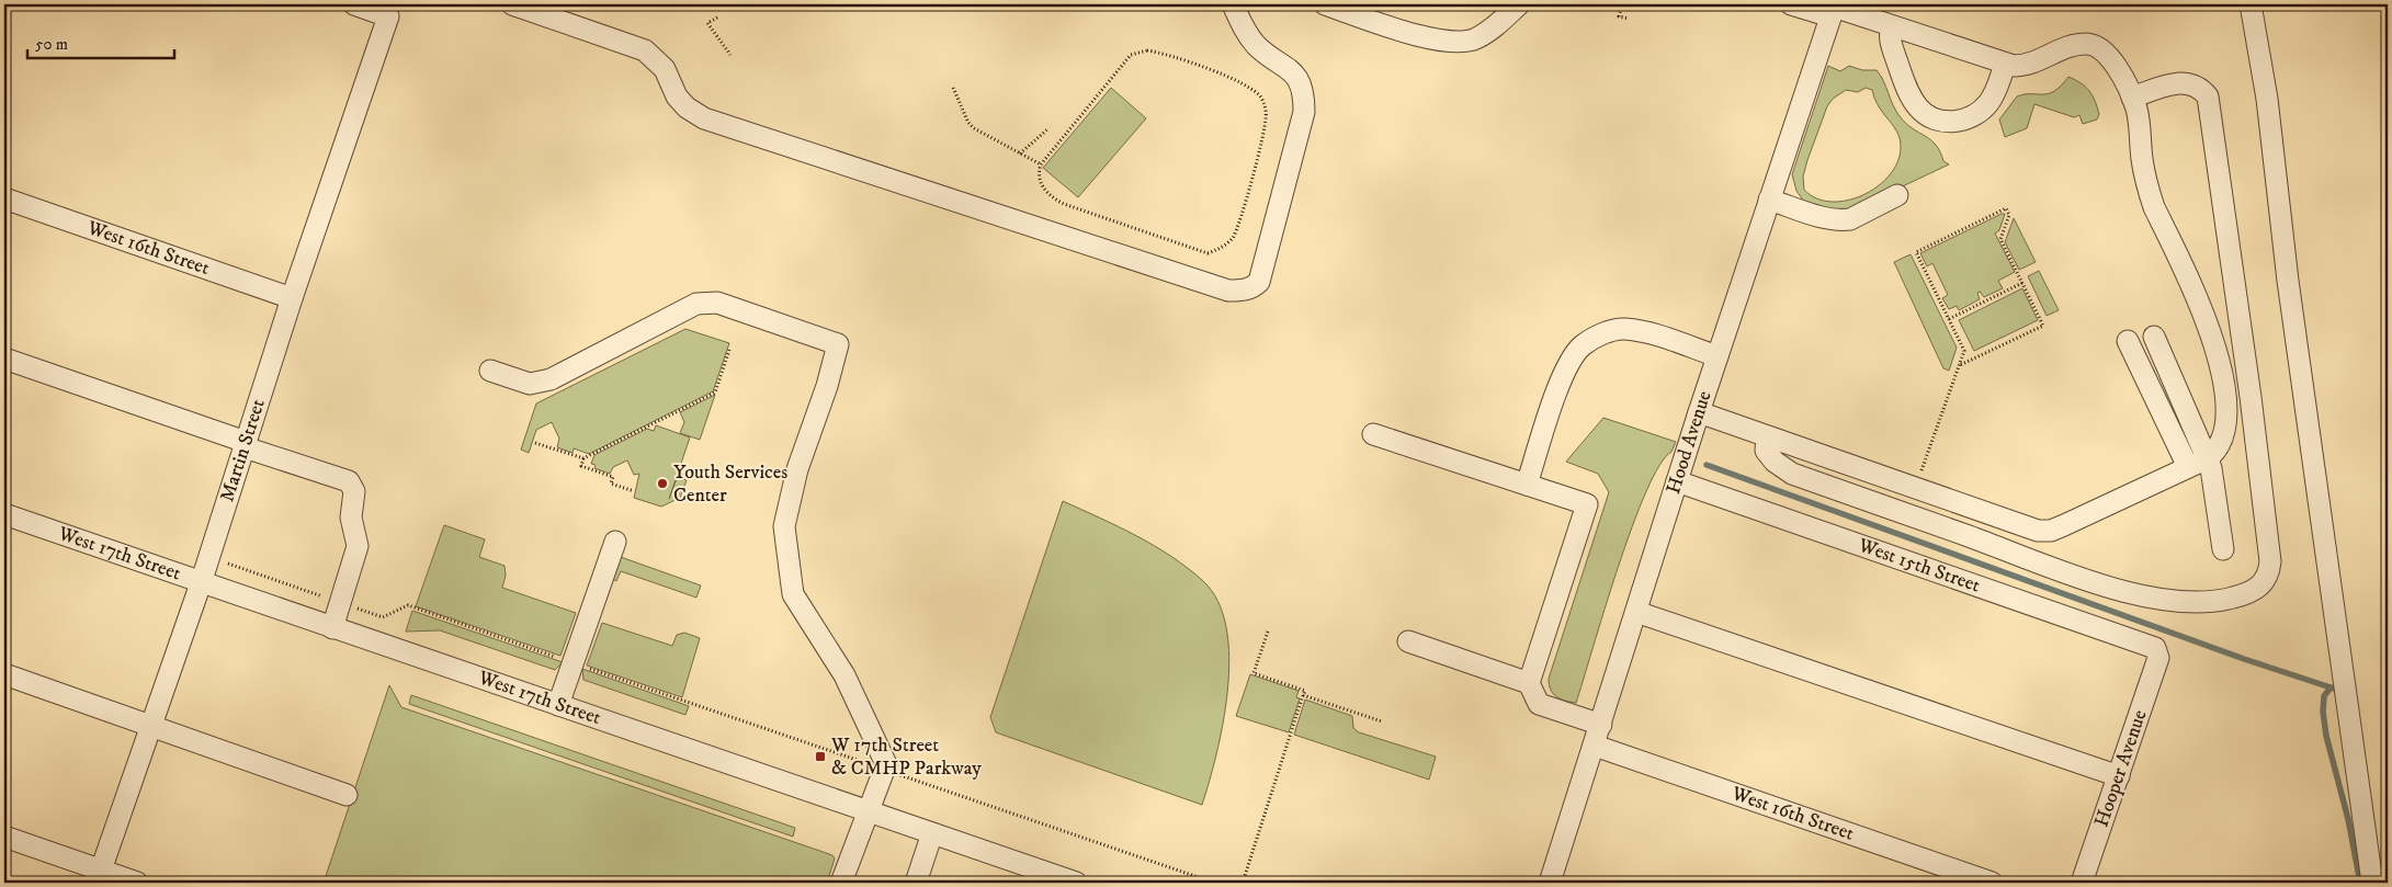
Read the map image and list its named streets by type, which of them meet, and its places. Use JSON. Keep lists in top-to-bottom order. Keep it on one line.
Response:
{"streets":{"street":["West 16th Street","Hood Avenue","Martin Street","West 17th Street","West 15th Street","Hooper Avenue"]},"crossings":[["West 16th Street","Hood Avenue"],["West 16th Street","Martin Street"],["Hood Avenue","West 15th Street"],["Martin Street","West 17th Street"],["West 15th Street","Hooper Avenue"]],"places":{"other":["Youth Services Center"],"transit":["W 17th Street & CMHP Parkway"]},"scale_bar":"50 m"}
